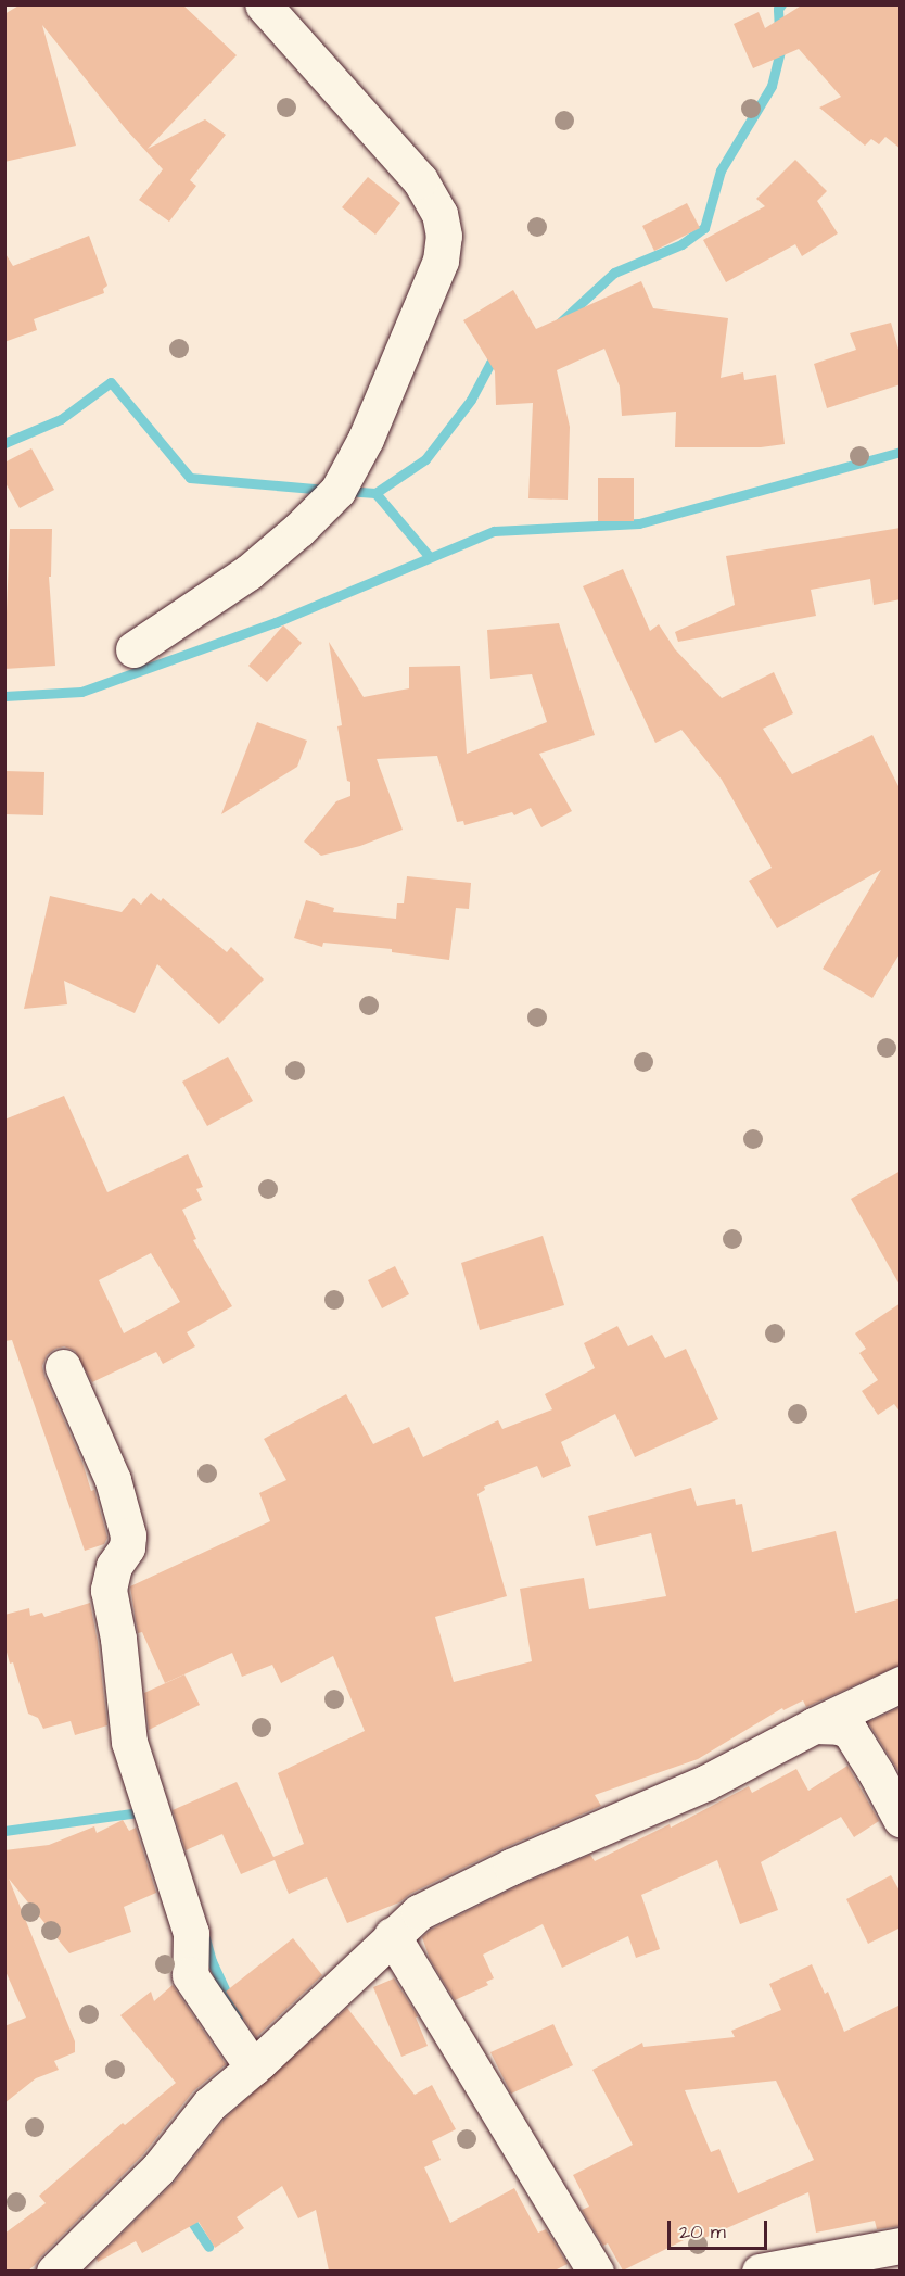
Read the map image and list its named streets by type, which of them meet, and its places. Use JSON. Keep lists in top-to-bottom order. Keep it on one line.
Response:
{"scale_bar":"20 m"}
